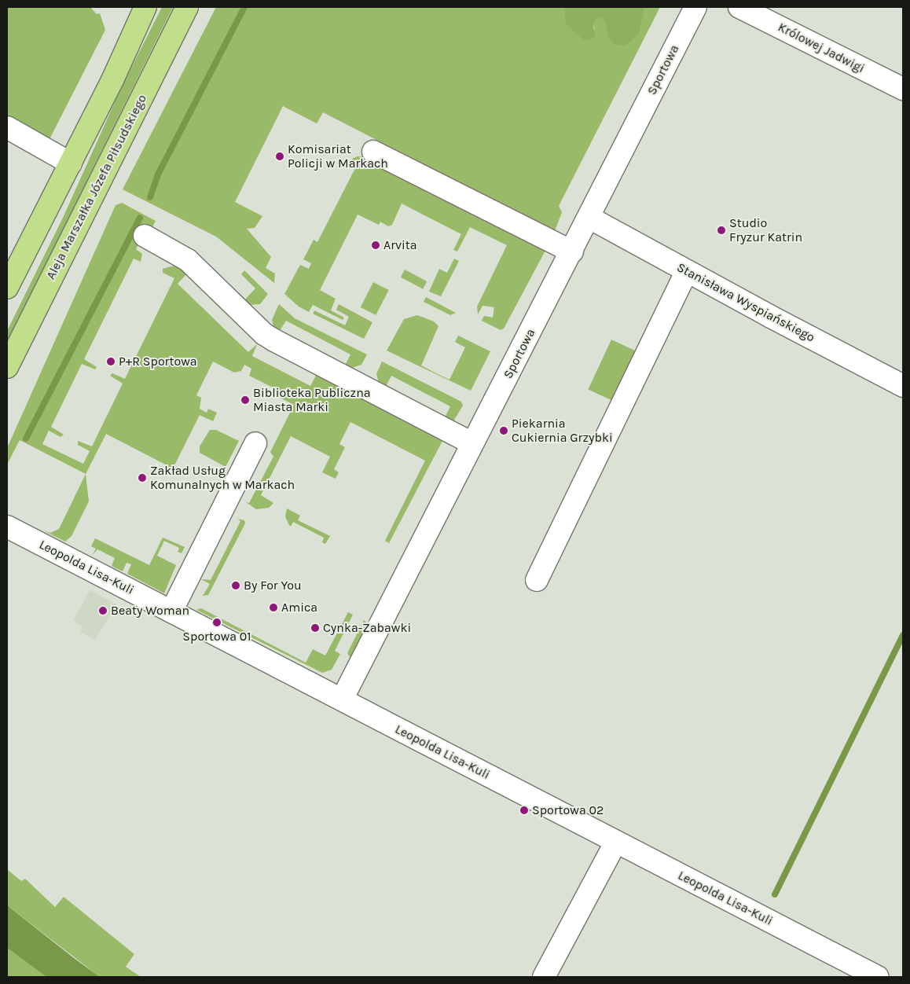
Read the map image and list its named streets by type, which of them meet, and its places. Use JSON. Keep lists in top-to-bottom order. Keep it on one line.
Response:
{"streets":{"main road":["Aleja Marszałka Józefa Piłsudskiego"],"street":["Królowej Jadwigi","Sportowa","Stanisława Wyspiańskiego","Leopolda Lisa-Kuli"]},"crossings":[["Sportowa","Stanisława Wyspiańskiego"],["Sportowa","Leopolda Lisa-Kuli"]],"places":["Komisariat Policji w Markach","Studio Fryzur Katrin","Arvita","P+R Sportowa","Biblioteka Publiczna Miasta Marki","Piekarnia Cukiernia Grzybki","Zakład Usług Komunalnych w Markach","By For You","Amica","Beaty Woman","Sportowa 01","Cynka-Zabawki","Sportowa 02"]}
